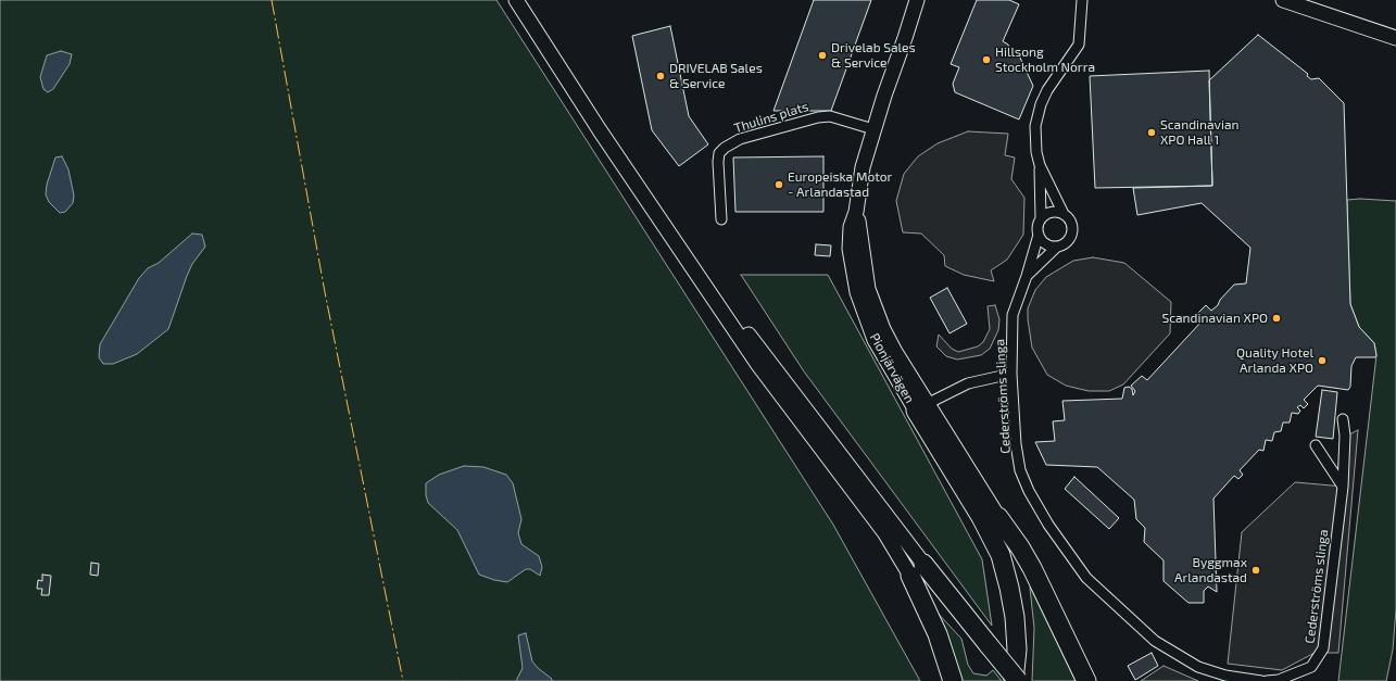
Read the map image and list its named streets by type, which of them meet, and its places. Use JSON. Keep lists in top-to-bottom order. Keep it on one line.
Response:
{"streets":{"main road":["Pionjärvägen"],"street":["Thulins plats","Cederströms slinga"]},"crossings":[["Thulins plats","Pionjärvägen"],["Pionjärvägen","Cederströms slinga"]],"places":["Drivelab Sales & Service","Hillsong Stockholm Norra","DRIVELAB Sales & Service","Scandinavian XPO Hall 1","Europeiska Motor - Arlandastad","Scandinavian XPO","Quality Hotel Arlanda XPO","Byggmax Arlandastad"]}
